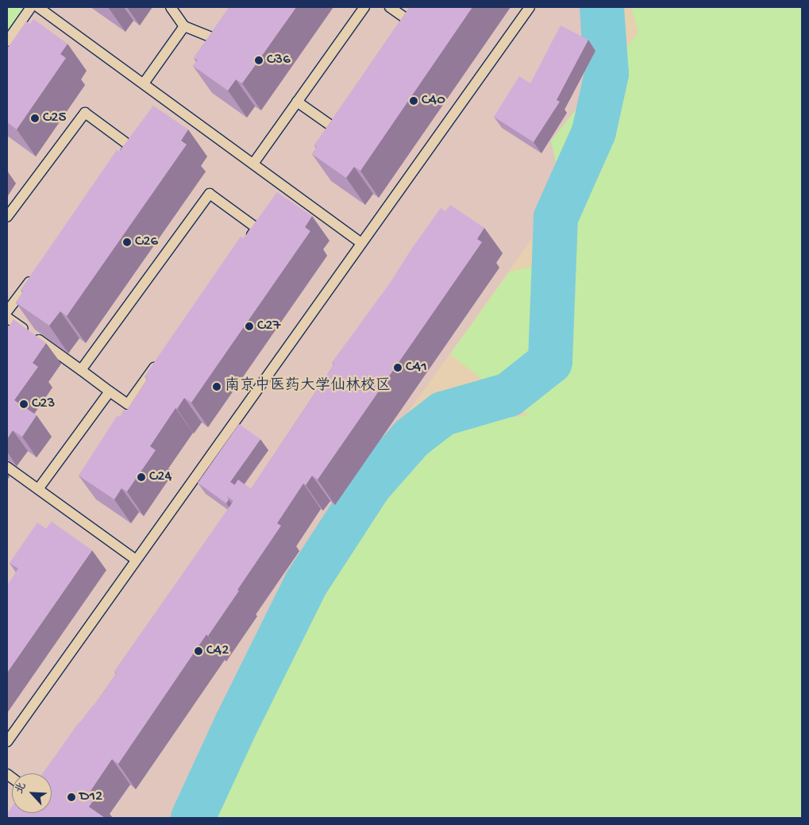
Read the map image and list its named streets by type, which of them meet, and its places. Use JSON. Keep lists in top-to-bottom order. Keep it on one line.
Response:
{"places":["C36","C40","C25","C26","C27","C41","南京中医药大学仙林校区","C23","C24","C42","D12"],"north":"top left"}
